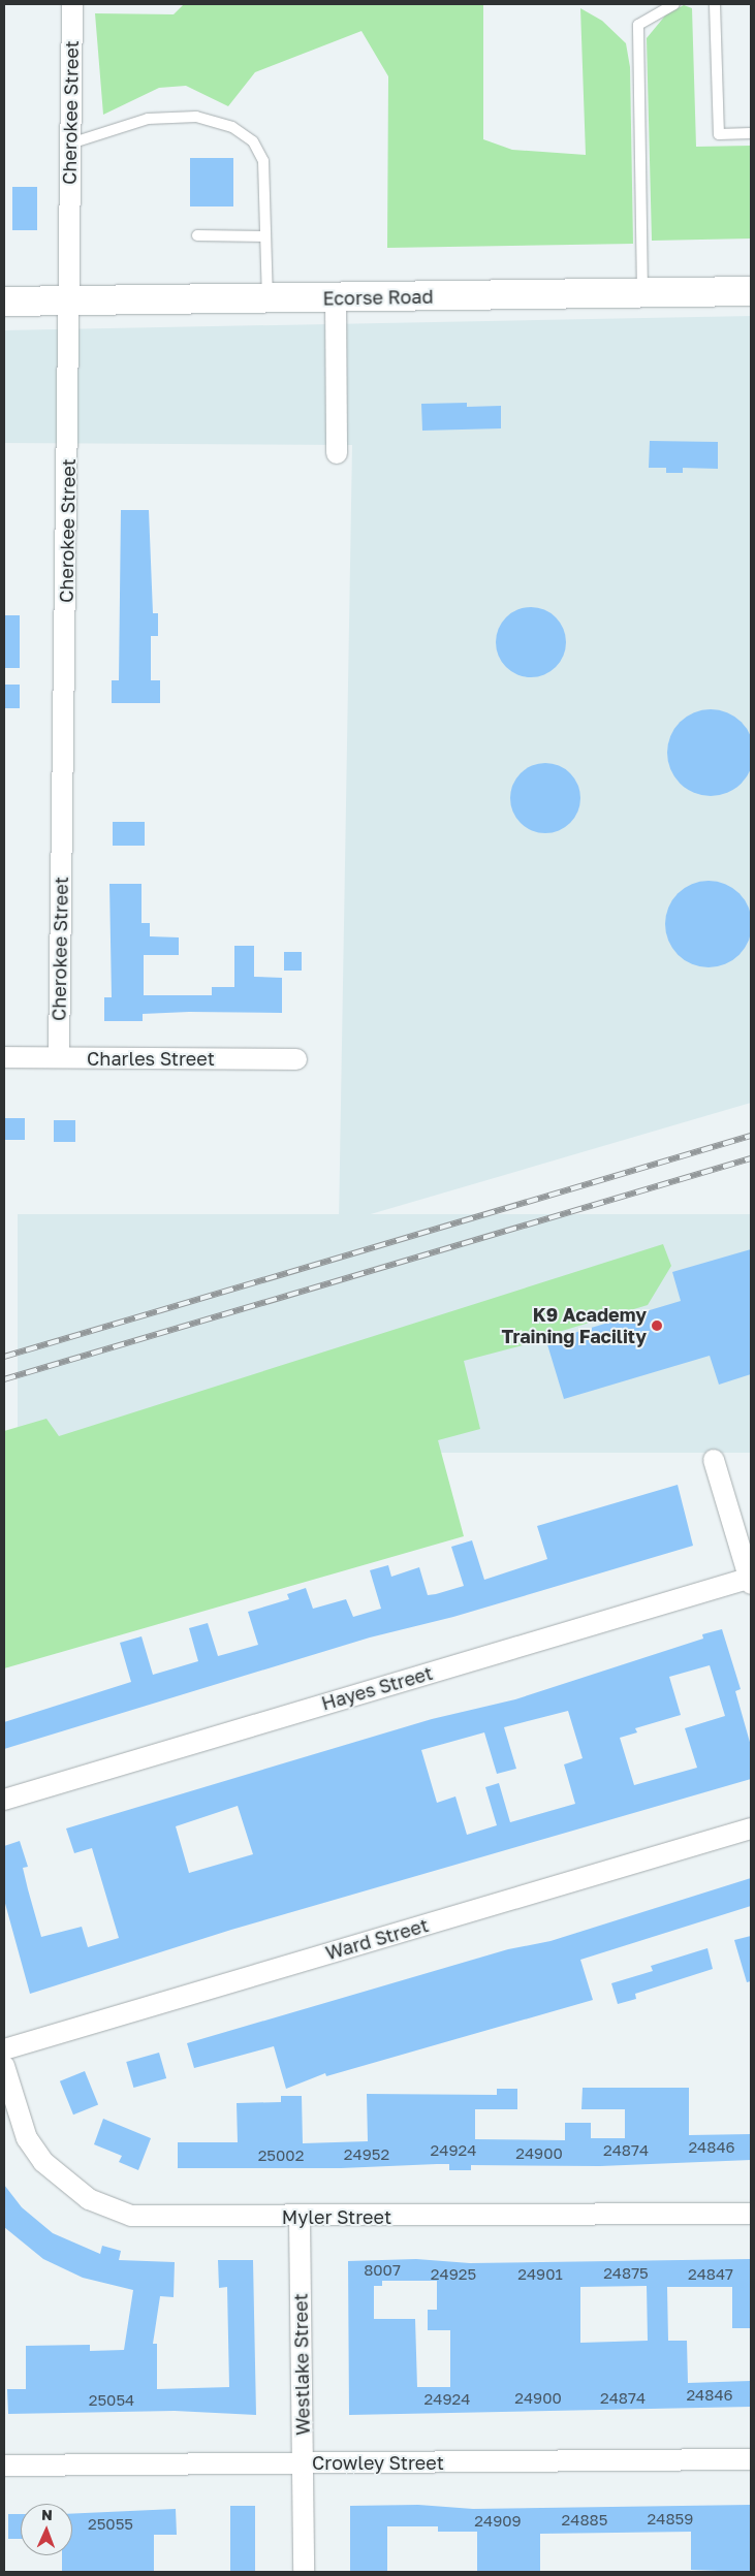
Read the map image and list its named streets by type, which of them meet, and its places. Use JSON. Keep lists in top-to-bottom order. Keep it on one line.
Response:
{"streets":{"main road":["Ecorse Road"],"street":["Cherokee Street","Charles Street","Hayes Street","Ward Street","Myler Street","Westlake Street","Crowley Street"]},"crossings":[["Cherokee Street","Ecorse Road"],["Cherokee Street","Charles Street"],["Myler Street","Westlake Street"],["Westlake Street","Crowley Street"]],"places":["K9 Academy Training Facility"],"house_numbers":["24846","24924","24874","24900","24952","25002","8007","24875","24925","24901","24847","24846","24900","24874","24924","25054","24859","24885","24909","25055"],"north":"top"}
